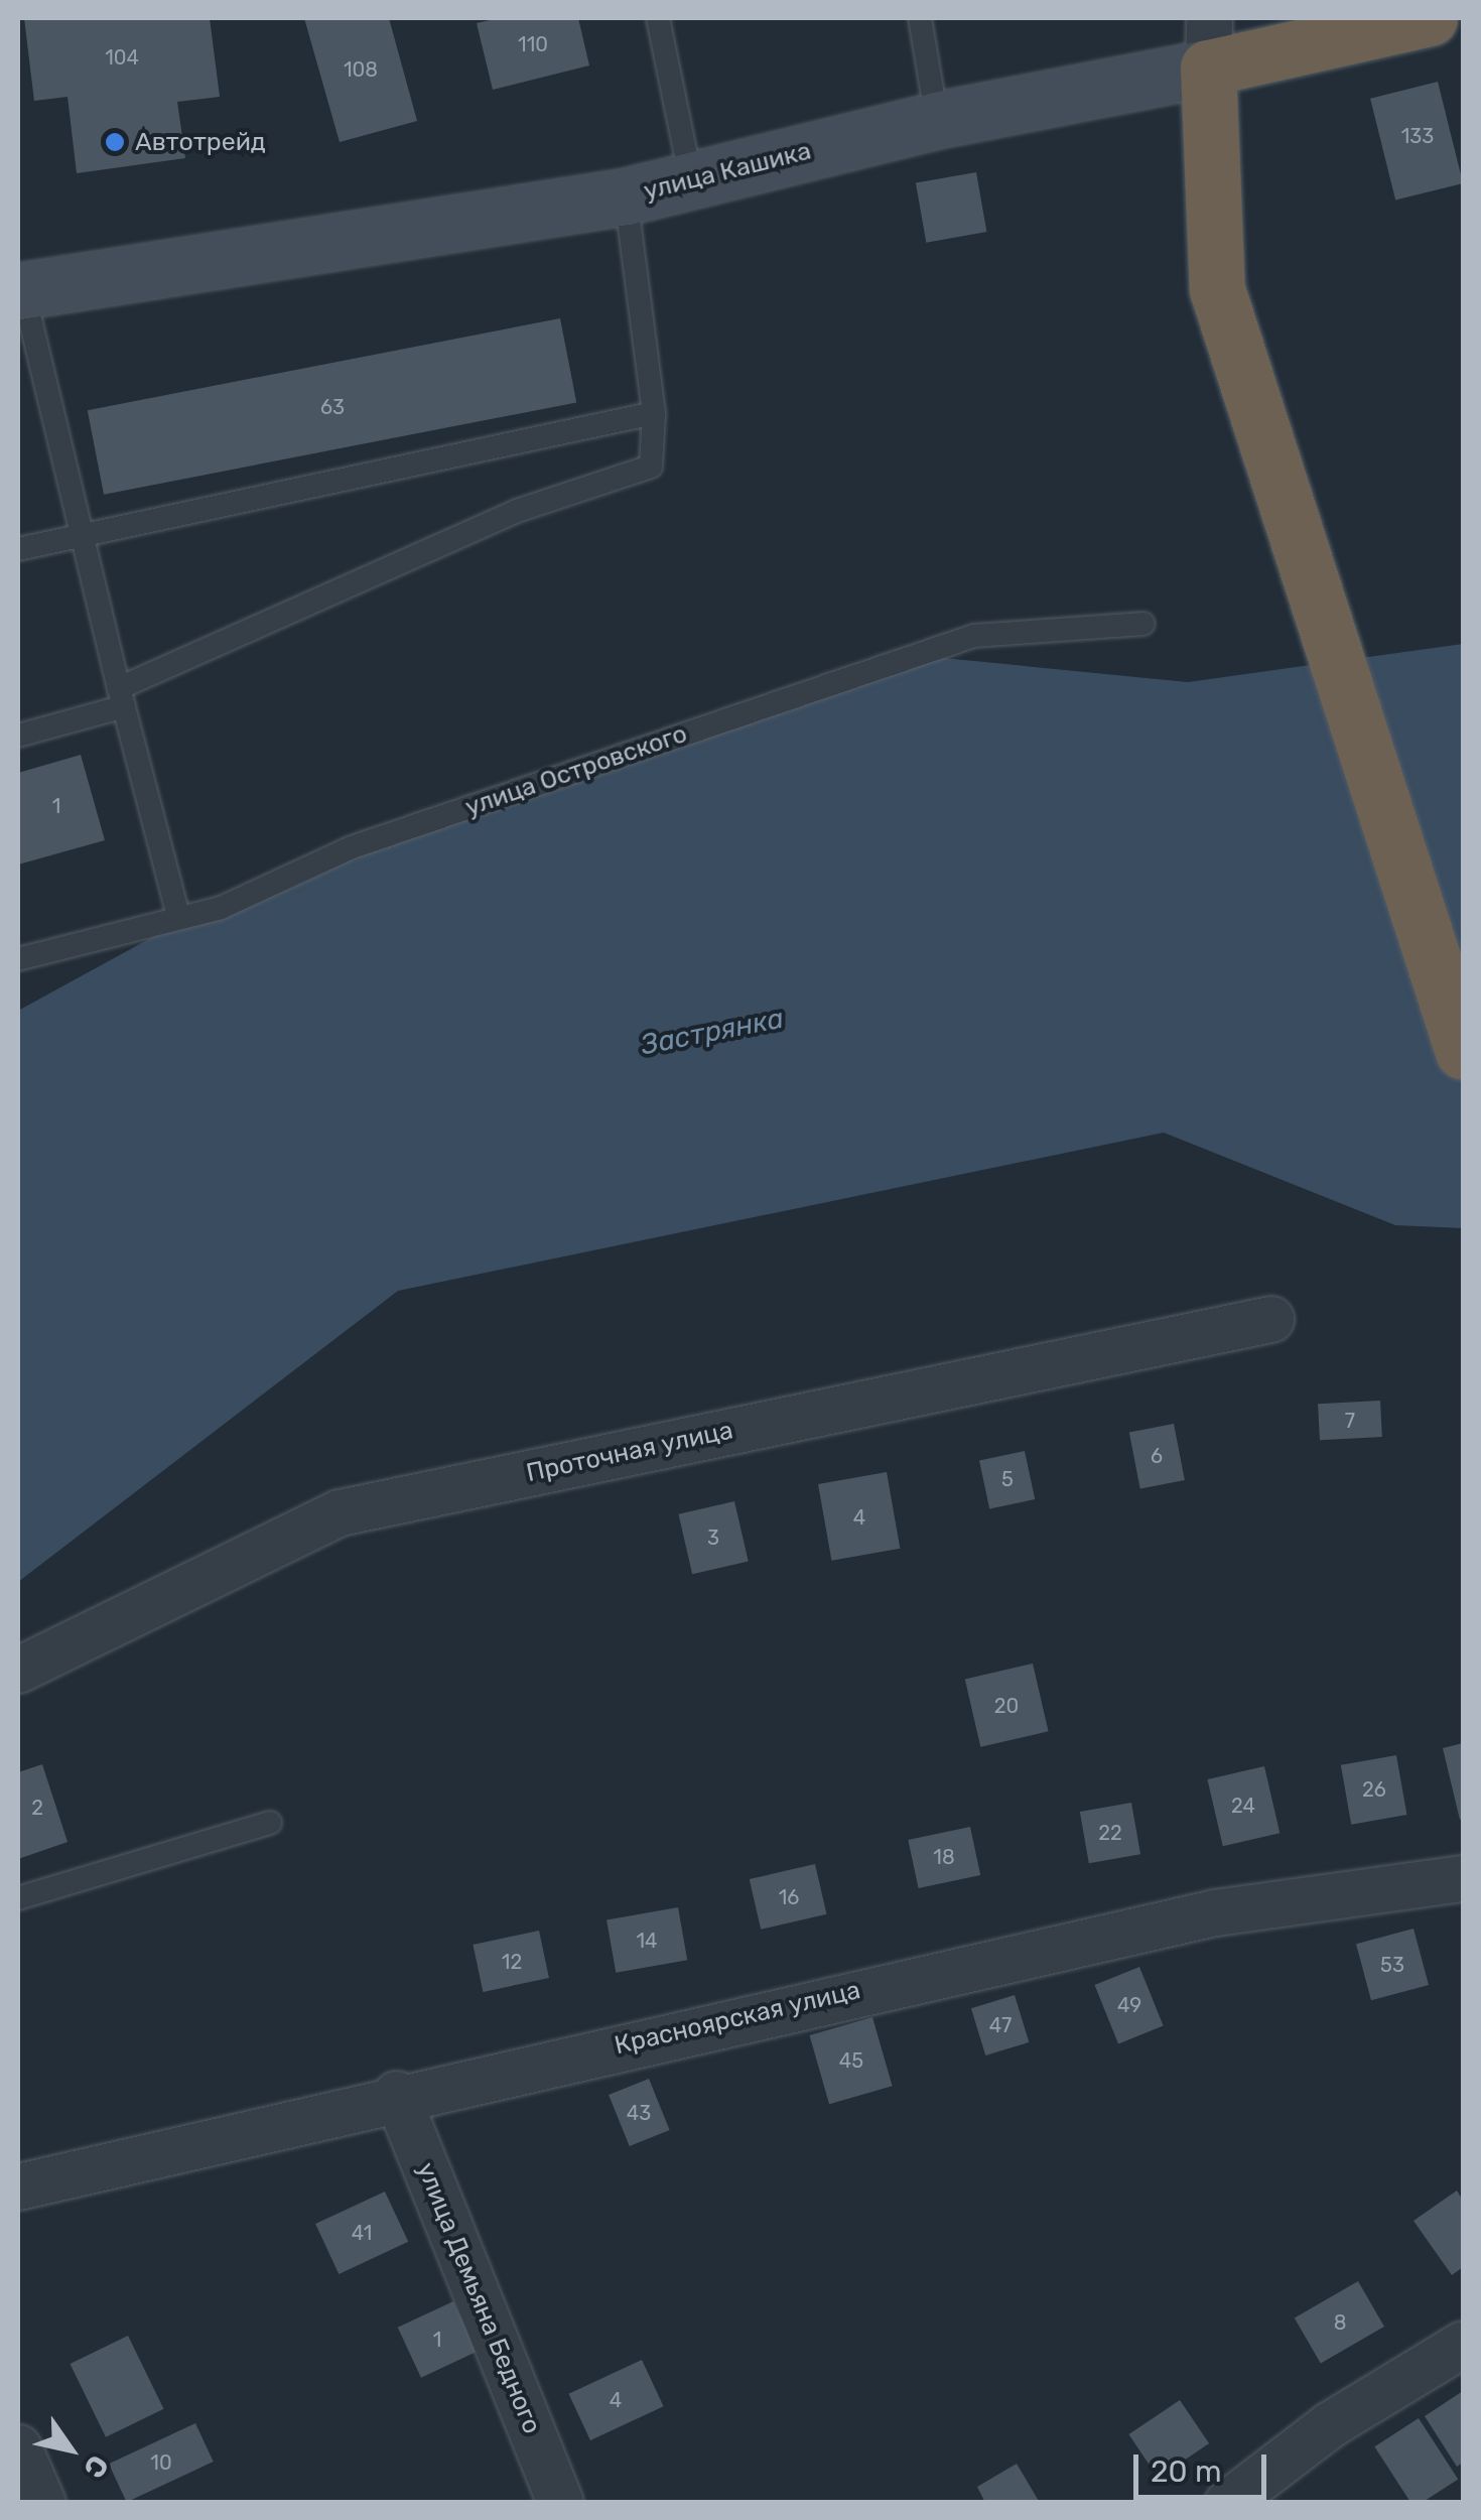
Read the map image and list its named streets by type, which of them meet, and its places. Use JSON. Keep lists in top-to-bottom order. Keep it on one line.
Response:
{"streets":{"highway":["улица Кашика"],"street":["Проточная улица","Красноярская улица","улица Демьяна Бедного"],"lane":["улица Островского"]},"crossings":[["Красноярская улица","улица Демьяна Бедного"]],"water":["Застрянка"],"places":["Автотрейд"],"house_numbers":["110","104","108","133","63","1","7","6","5","4","3","20","26","24","2","22","18","16","14","12","53","49","47","45","43","41","8","1","4","10"],"scale_bar":"20 m","north":"bottom right"}
